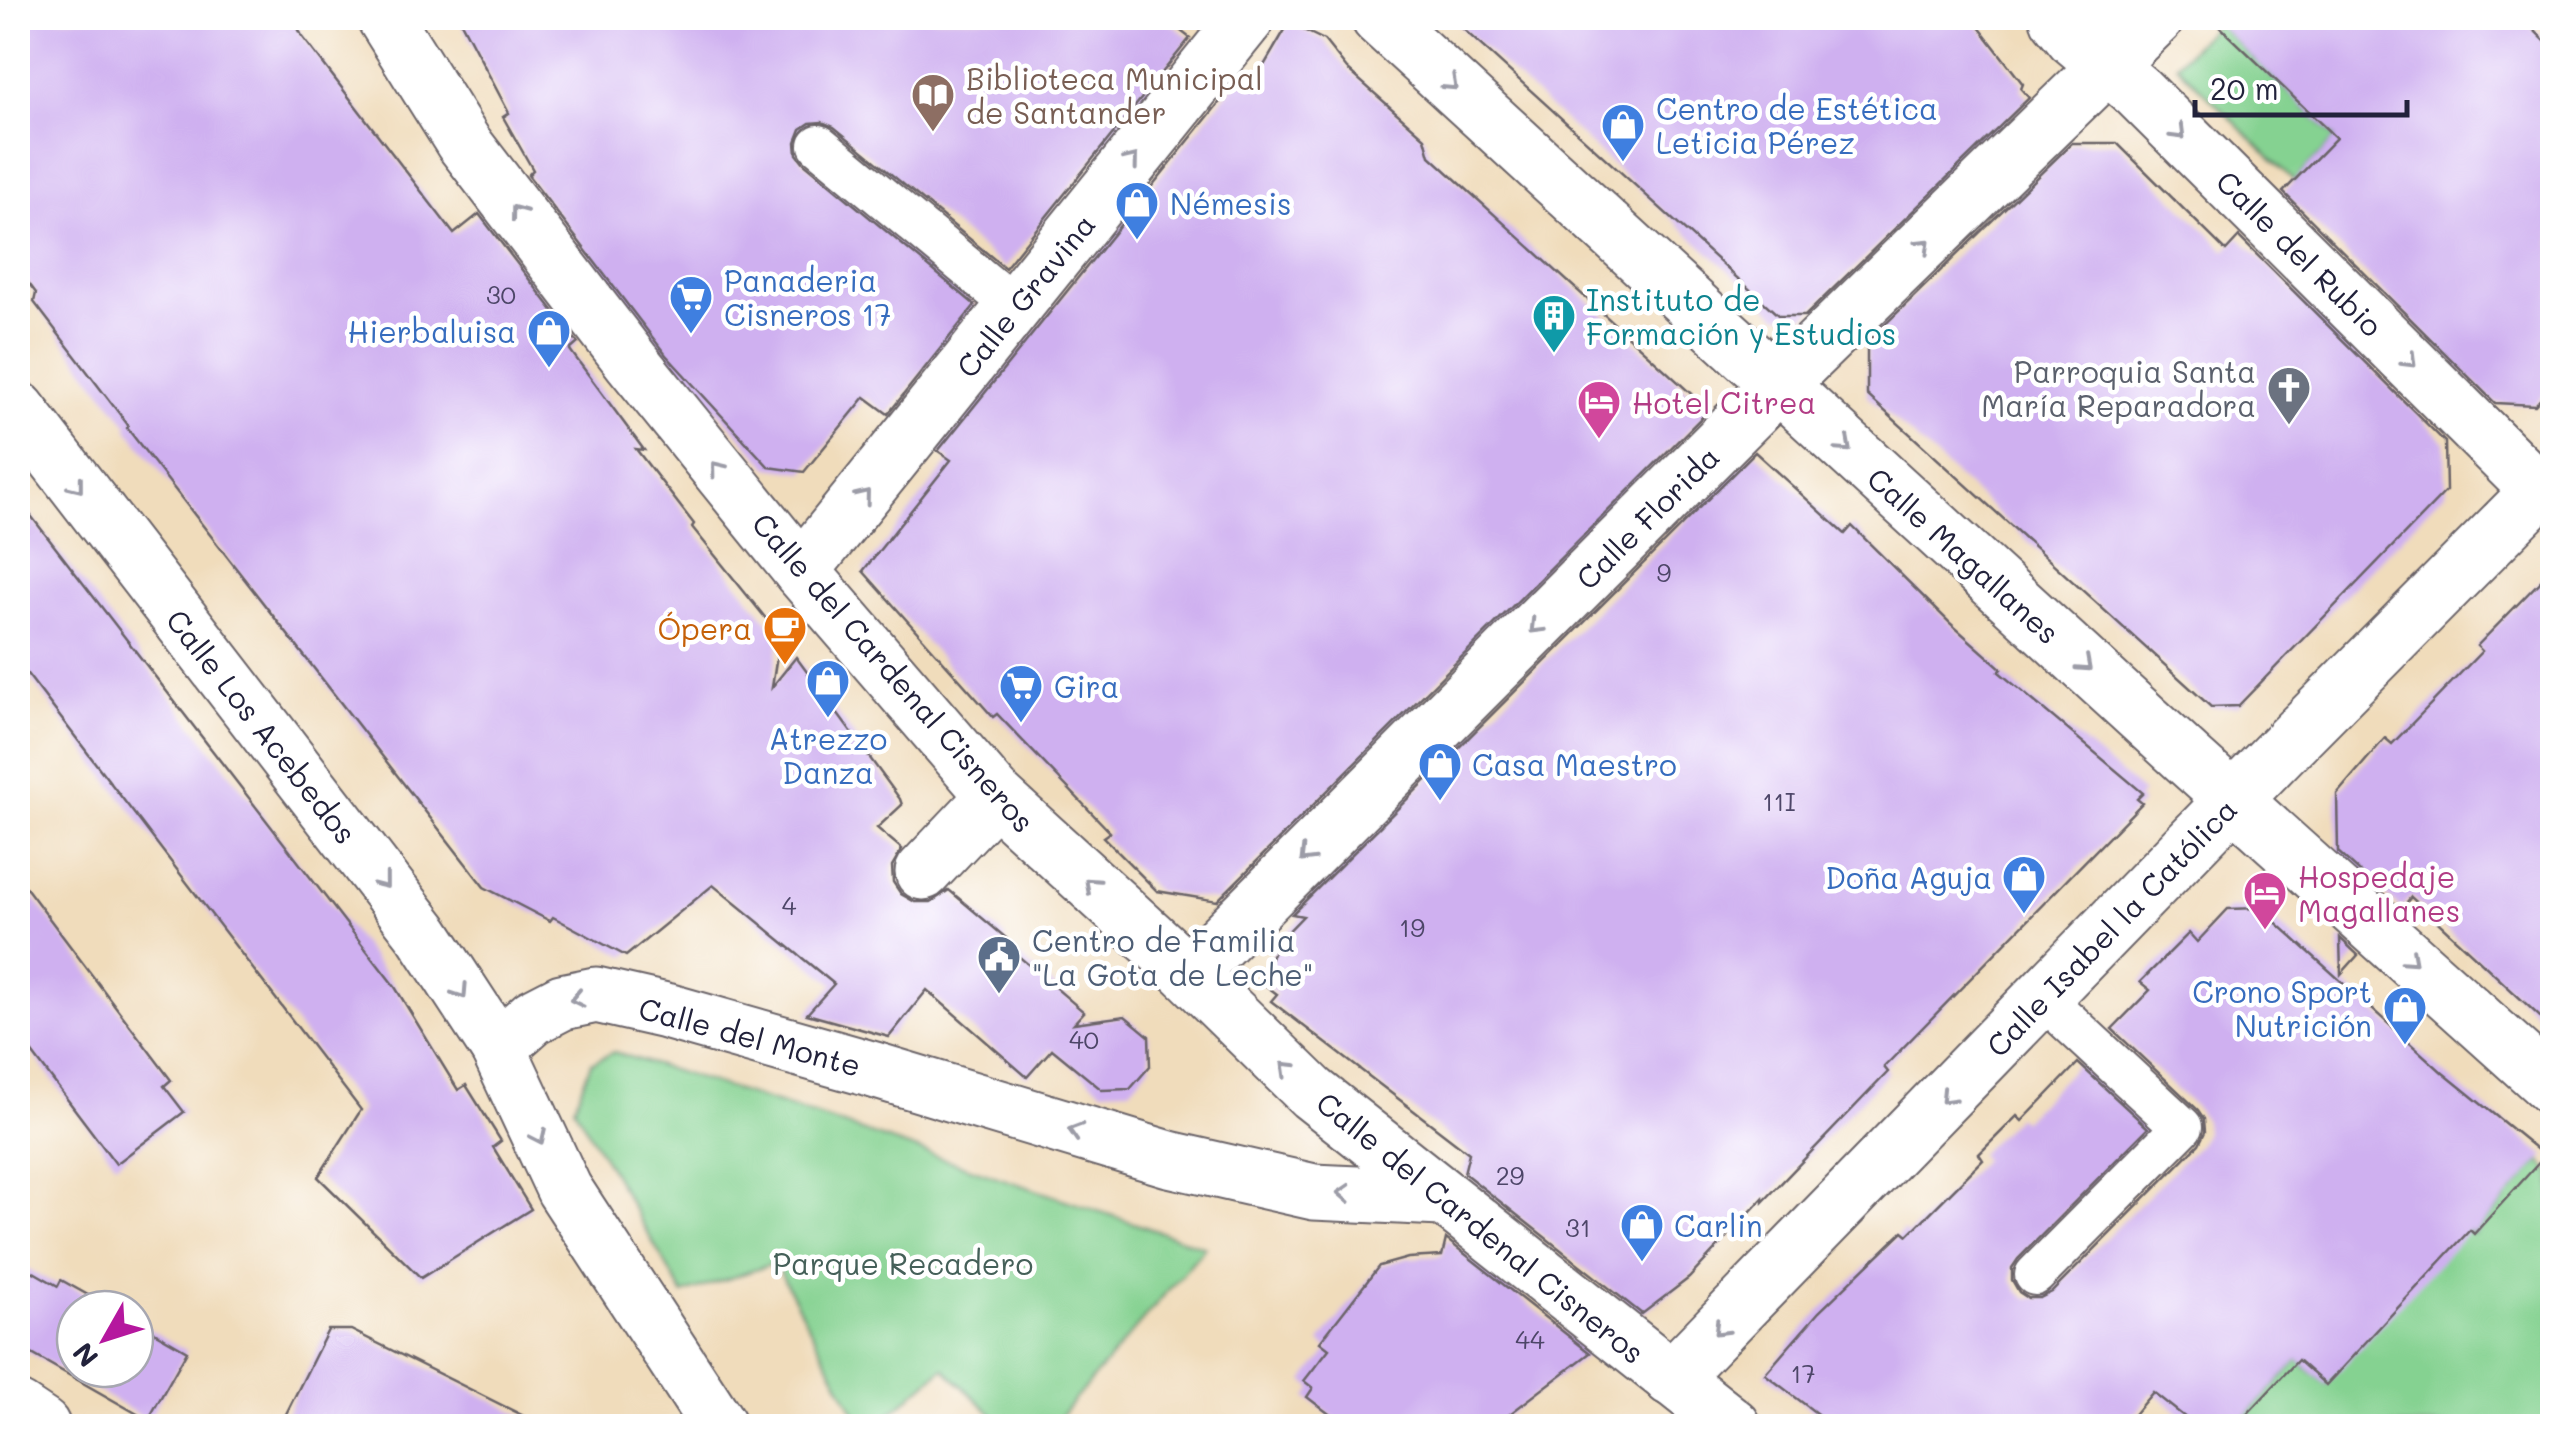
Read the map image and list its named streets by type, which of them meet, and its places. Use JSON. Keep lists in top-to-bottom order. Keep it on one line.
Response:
{"streets":{"street":["Calle del Rubio","Calle Gravina","Calle Florida","Calle Magallanes","Calle del Cardenal Cisneros","Calle Los Acebedos","Calle Isabel la Católica","Calle del Monte"]},"crossings":[["Calle del Rubio","Calle Florida"],["Calle del Rubio","Calle Isabel la Católica"],["Calle Gravina","Calle del Cardenal Cisneros"],["Calle Florida","Calle Magallanes"],["Calle Florida","Calle del Cardenal Cisneros"],["Calle Magallanes","Calle Isabel la Católica"],["Calle del Cardenal Cisneros","Calle Isabel la Católica"],["Calle del Cardenal Cisneros","Calle del Monte"],["Calle Los Acebedos","Calle del Monte"]],"one_way":["Calle del Rubio","Calle Gravina","Calle Magallanes","Calle del Cardenal Cisneros","Calle Los Acebedos","Calle Isabel la Católica","Calle del Monte"],"parks":["Parque Recadero"],"places":{"library":["Biblioteca Municipal de Santander"],"shop":["Centro de Estética Leticia Pérez","Némesis","Hierbaluisa","Atrezzo Danza","Casa Maestro","Doña Aguja","Crono Sport Nutrición","Carlin"],"supermarket":["Panaderia Cisneros 17","Gira"],"building":["Instituto de Formación y Estudios"],"church":["Parroquia Santa María Reparadora"],"hotel":["Hotel Citrea","Hospedaje Magallanes"],"cafe":["Ópera"],"public building":["Centro de Familia \"La Gota de Leche\""]},"house_numbers":["30","9","11I","4","19","40","29","31","44","17"],"scale_bar":"20 m","north":"bottom left"}
